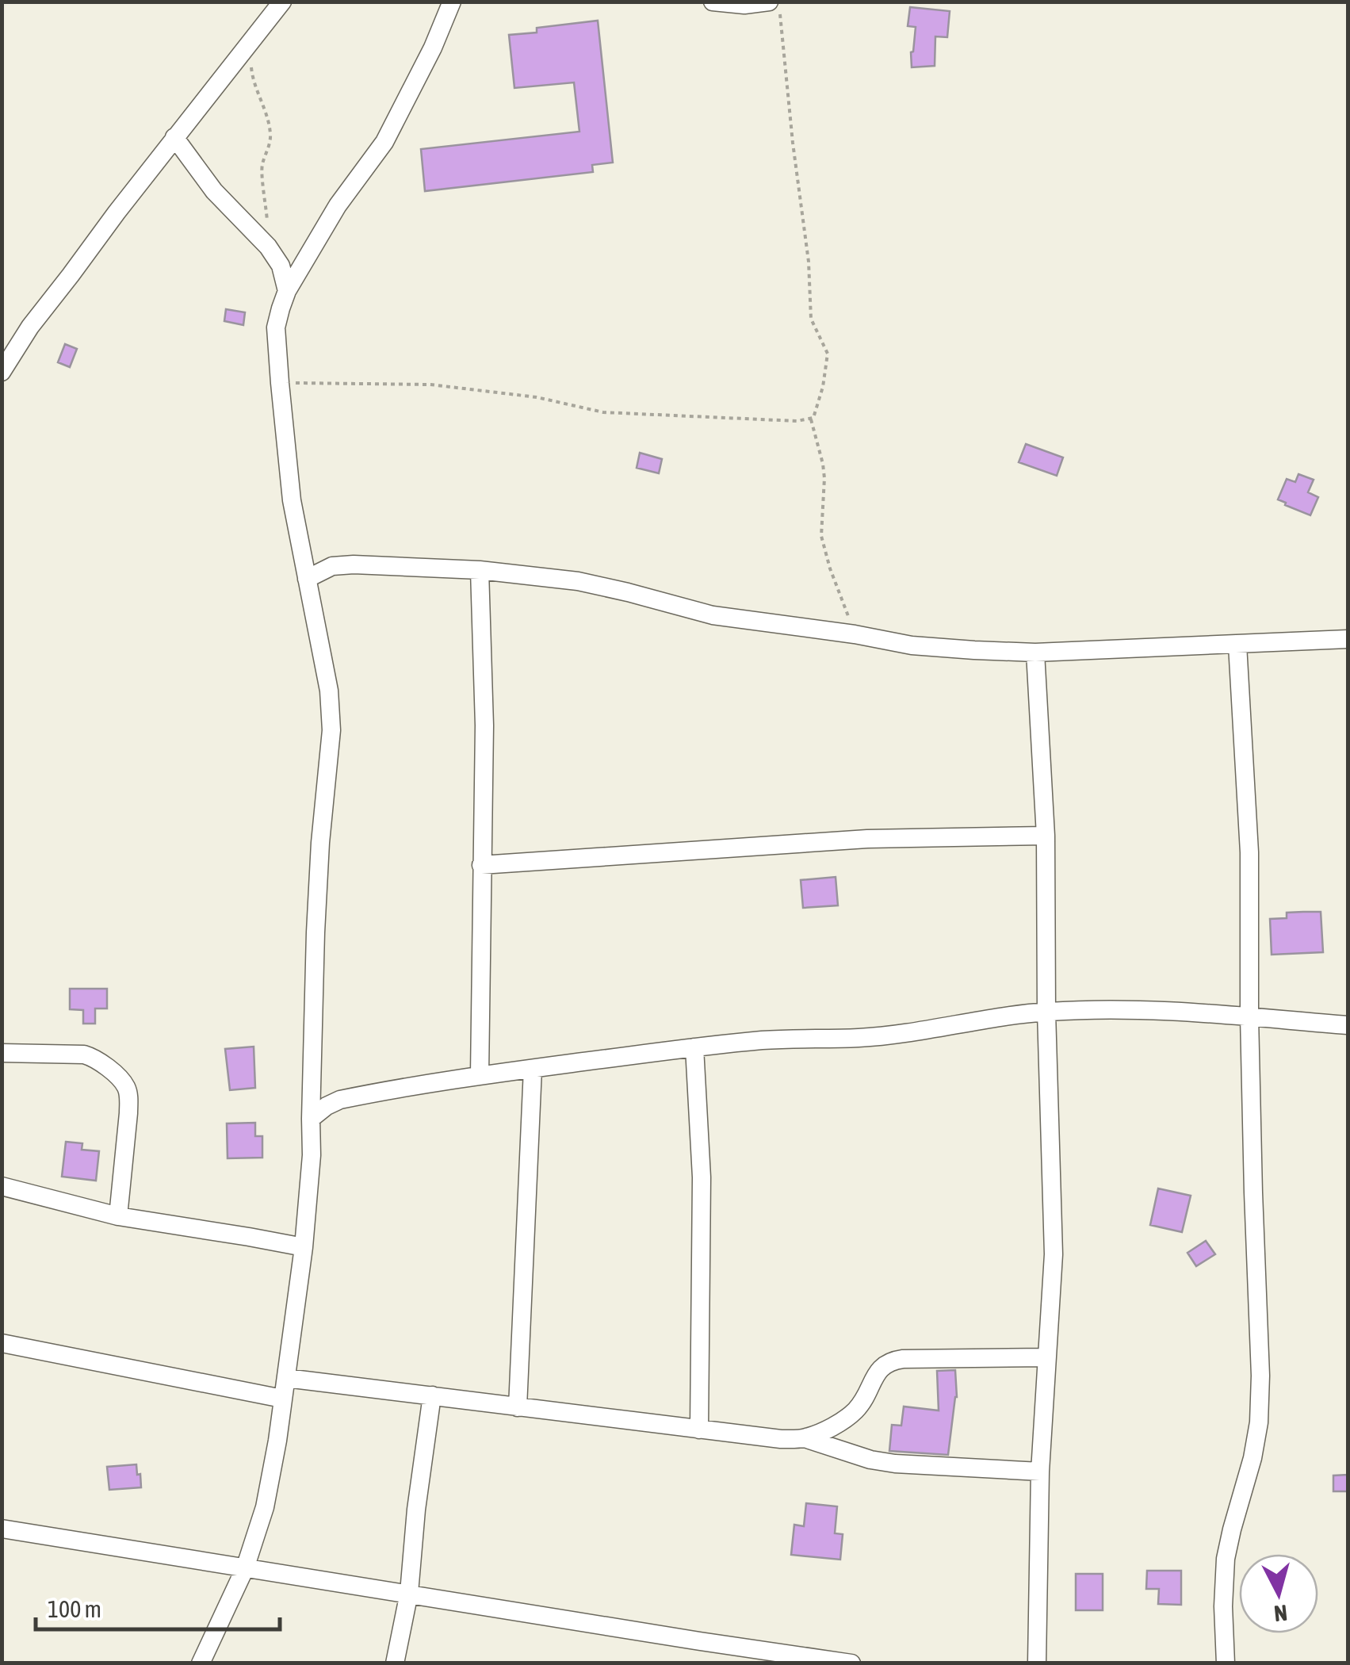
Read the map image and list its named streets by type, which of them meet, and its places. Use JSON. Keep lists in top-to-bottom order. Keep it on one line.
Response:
{"scale_bar":"100 m","north":"bottom"}
